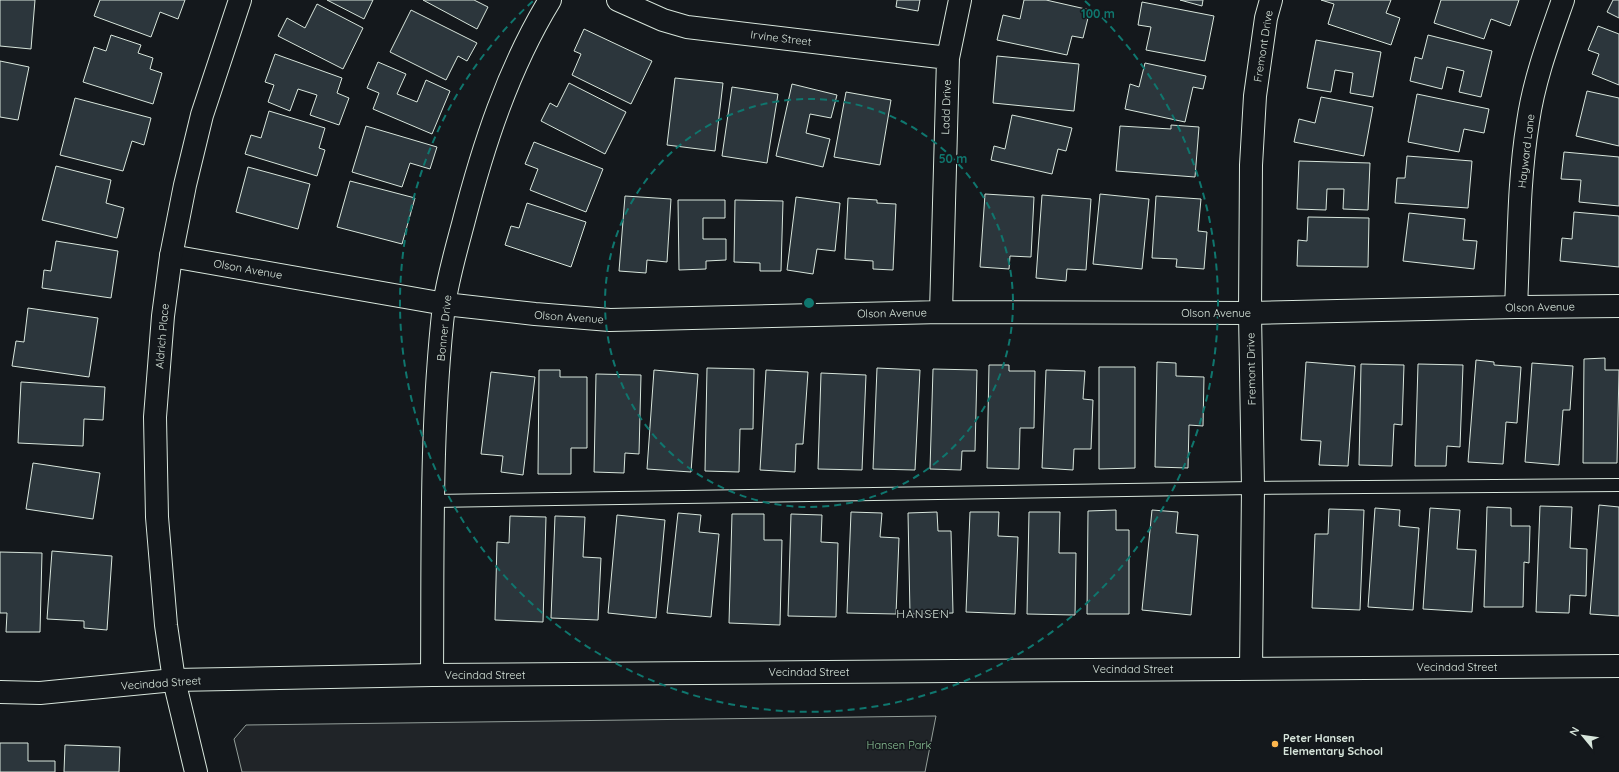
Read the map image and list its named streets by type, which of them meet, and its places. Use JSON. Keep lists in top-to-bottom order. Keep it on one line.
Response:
{"streets":{"street":["Irvine Street","Fremont Drive","Ladd Drive","Hayward Lane","Olson Avenue","Bonner Drive","Aldrich Place","Vecindad Street"]},"crossings":[["Irvine Street","Ladd Drive"],["Fremont Drive","Olson Avenue"],["Fremont Drive","Vecindad Street"],["Ladd Drive","Olson Avenue"],["Hayward Lane","Olson Avenue"],["Olson Avenue","Bonner Drive"],["Olson Avenue","Aldrich Place"],["Bonner Drive","Vecindad Street"],["Aldrich Place","Vecindad Street"]],"districts":["HANSEN"],"parks":["Hansen Park"],"places":["Peter Hansen Elementary School"],"north":"top left","rings":["100 m","50 m"]}
